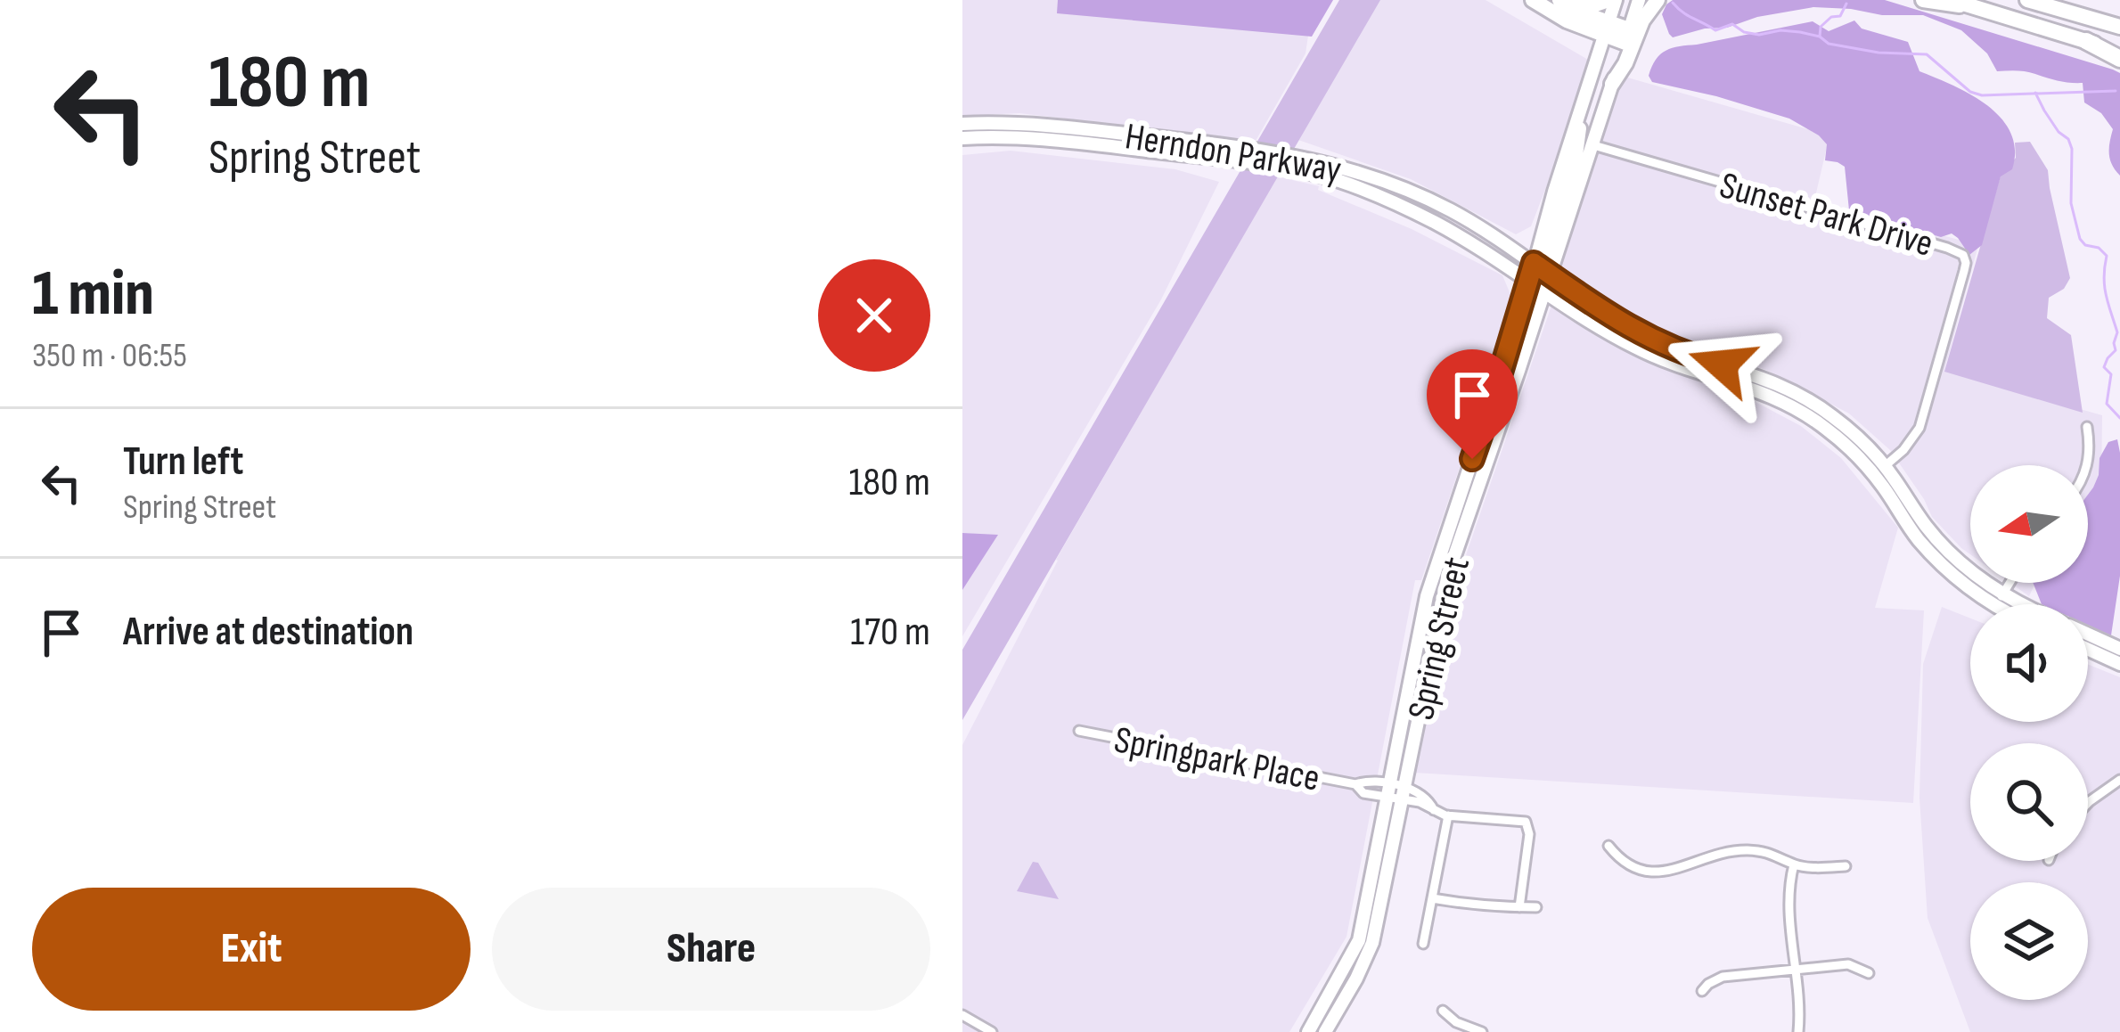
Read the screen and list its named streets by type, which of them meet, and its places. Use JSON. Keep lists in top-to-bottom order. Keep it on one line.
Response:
{"streets":{"main road":["Herndon Parkway","Spring Street"],"street":["Sunset Park Drive","Springpark Place"]},"crossings":[["Herndon Parkway","Sunset Park Drive"],["Herndon Parkway","Spring Street"],["Sunset Park Drive","Spring Street"],["Spring Street","Springpark Place"]],"north":"left","page":{"turn":["180 m","Spring Street"],"heading":["1 min","350 m · 06:55"],"list":[{"name":"Turn left","note":"Spring Street","value":"180 m"},{"name":"Arrive at destination","value":"170 m"}],"buttons":["Exit","Share"]}}
